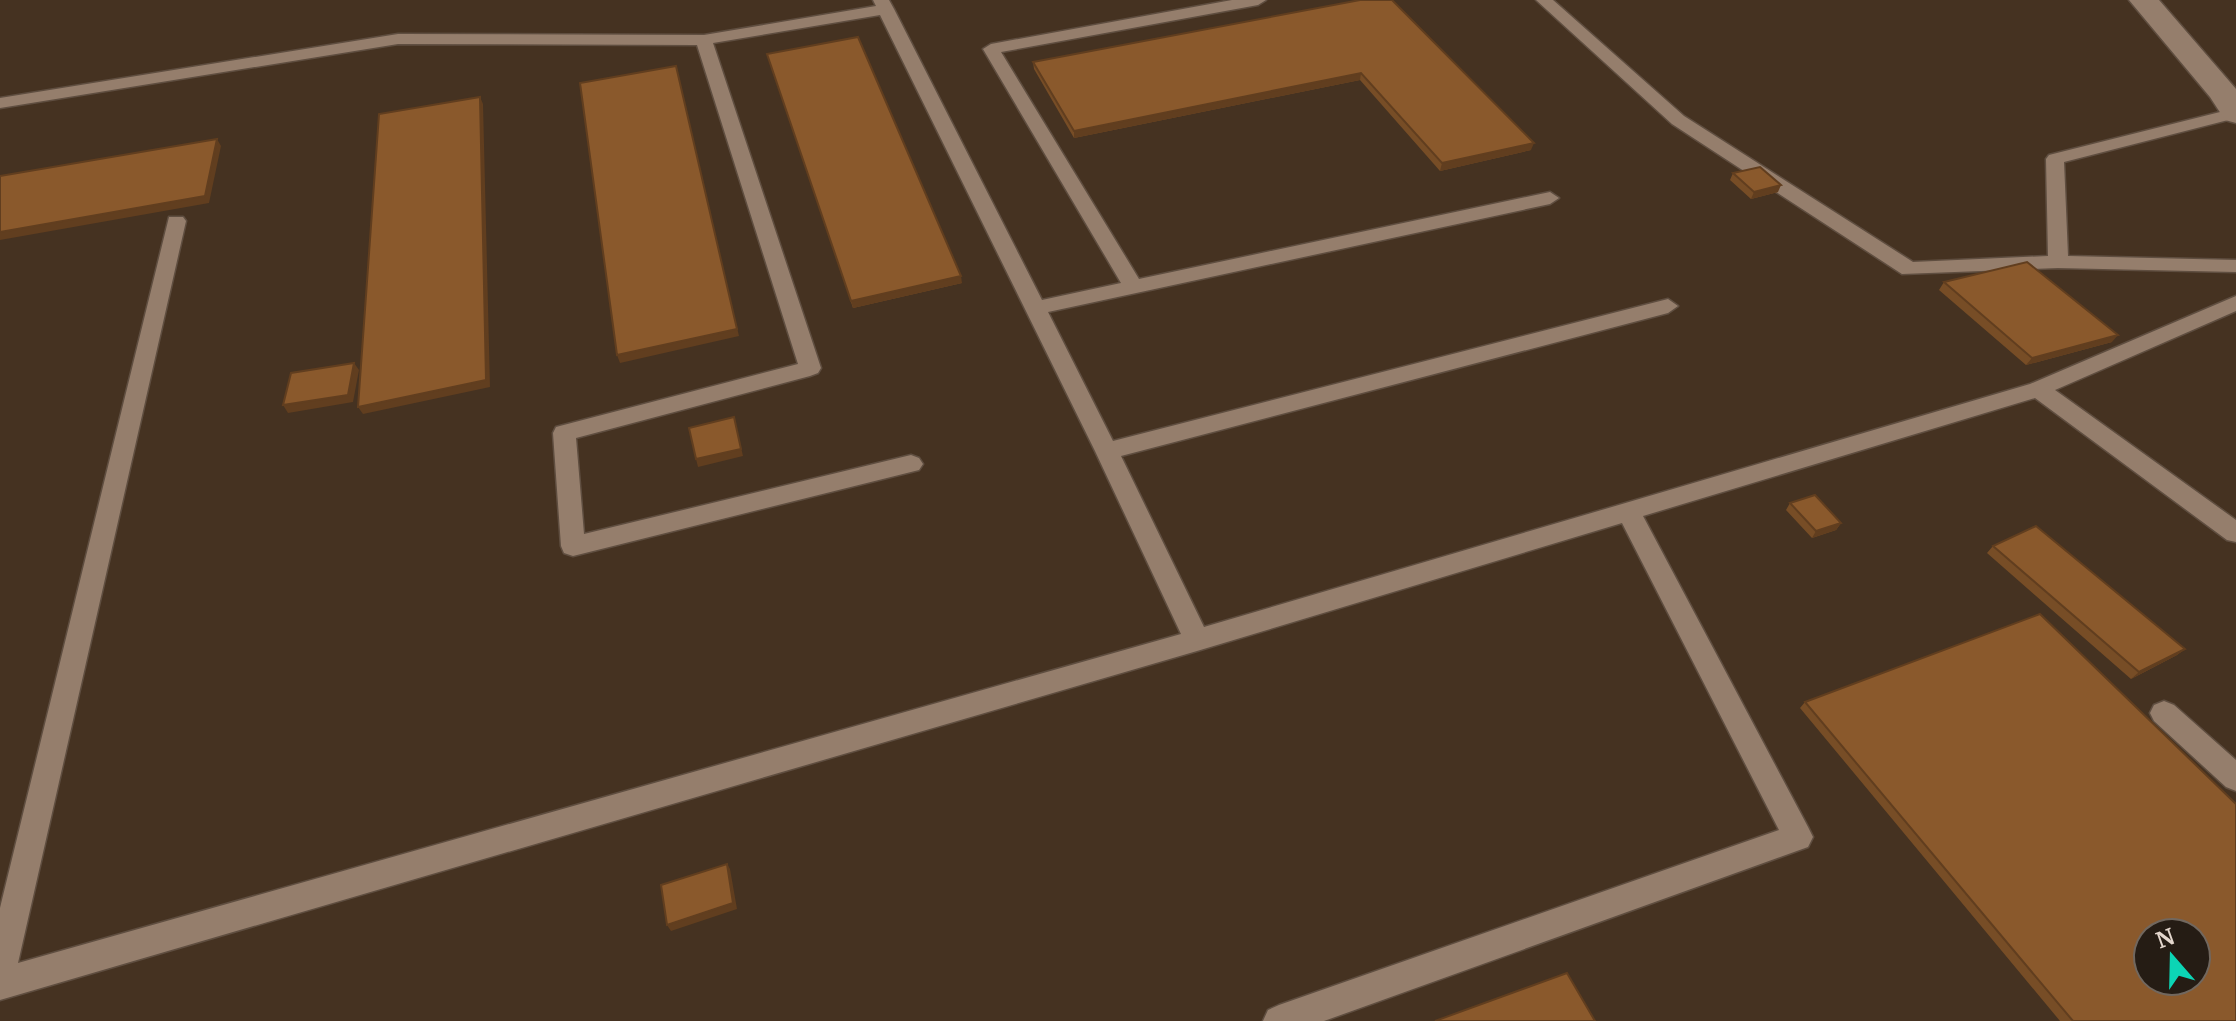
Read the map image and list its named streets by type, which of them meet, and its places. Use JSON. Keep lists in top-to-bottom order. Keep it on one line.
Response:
{"north":"top"}
